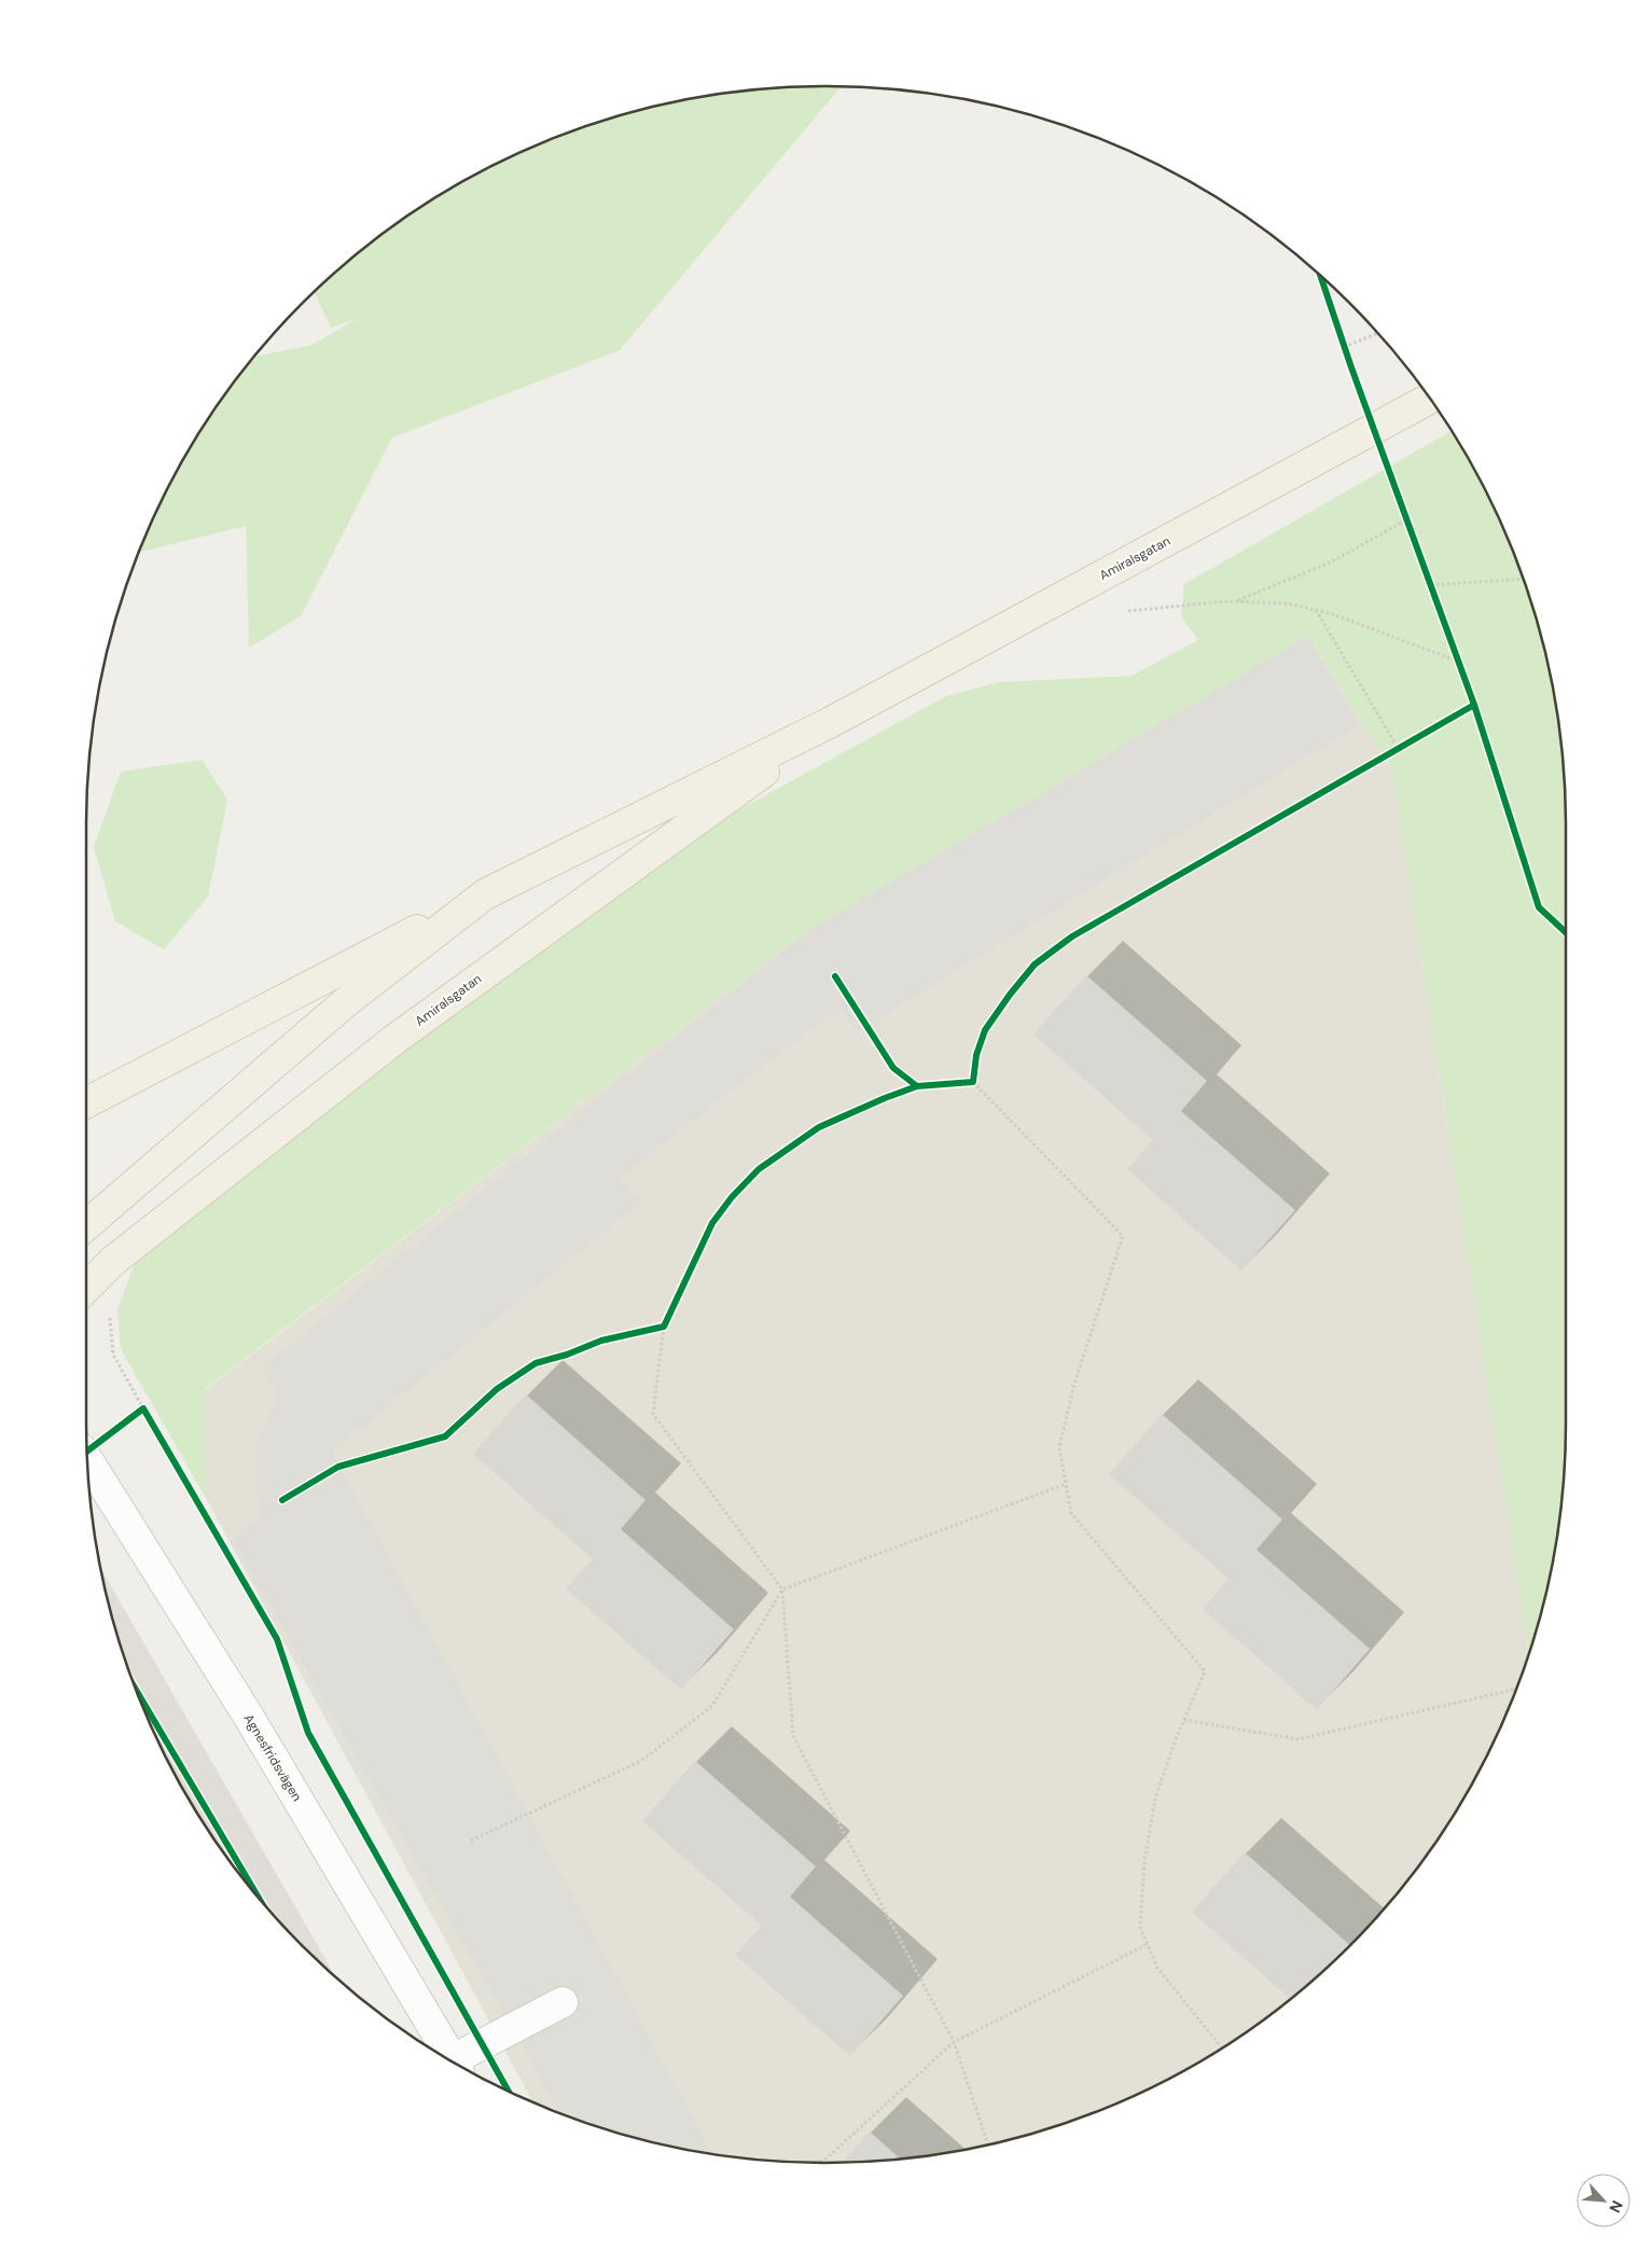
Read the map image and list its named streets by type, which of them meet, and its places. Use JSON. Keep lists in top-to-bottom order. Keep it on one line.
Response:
{"streets":{"main road":["Amiralsgatan"],"street":["Agnesfridsvägen"]},"north":"bottom right"}
